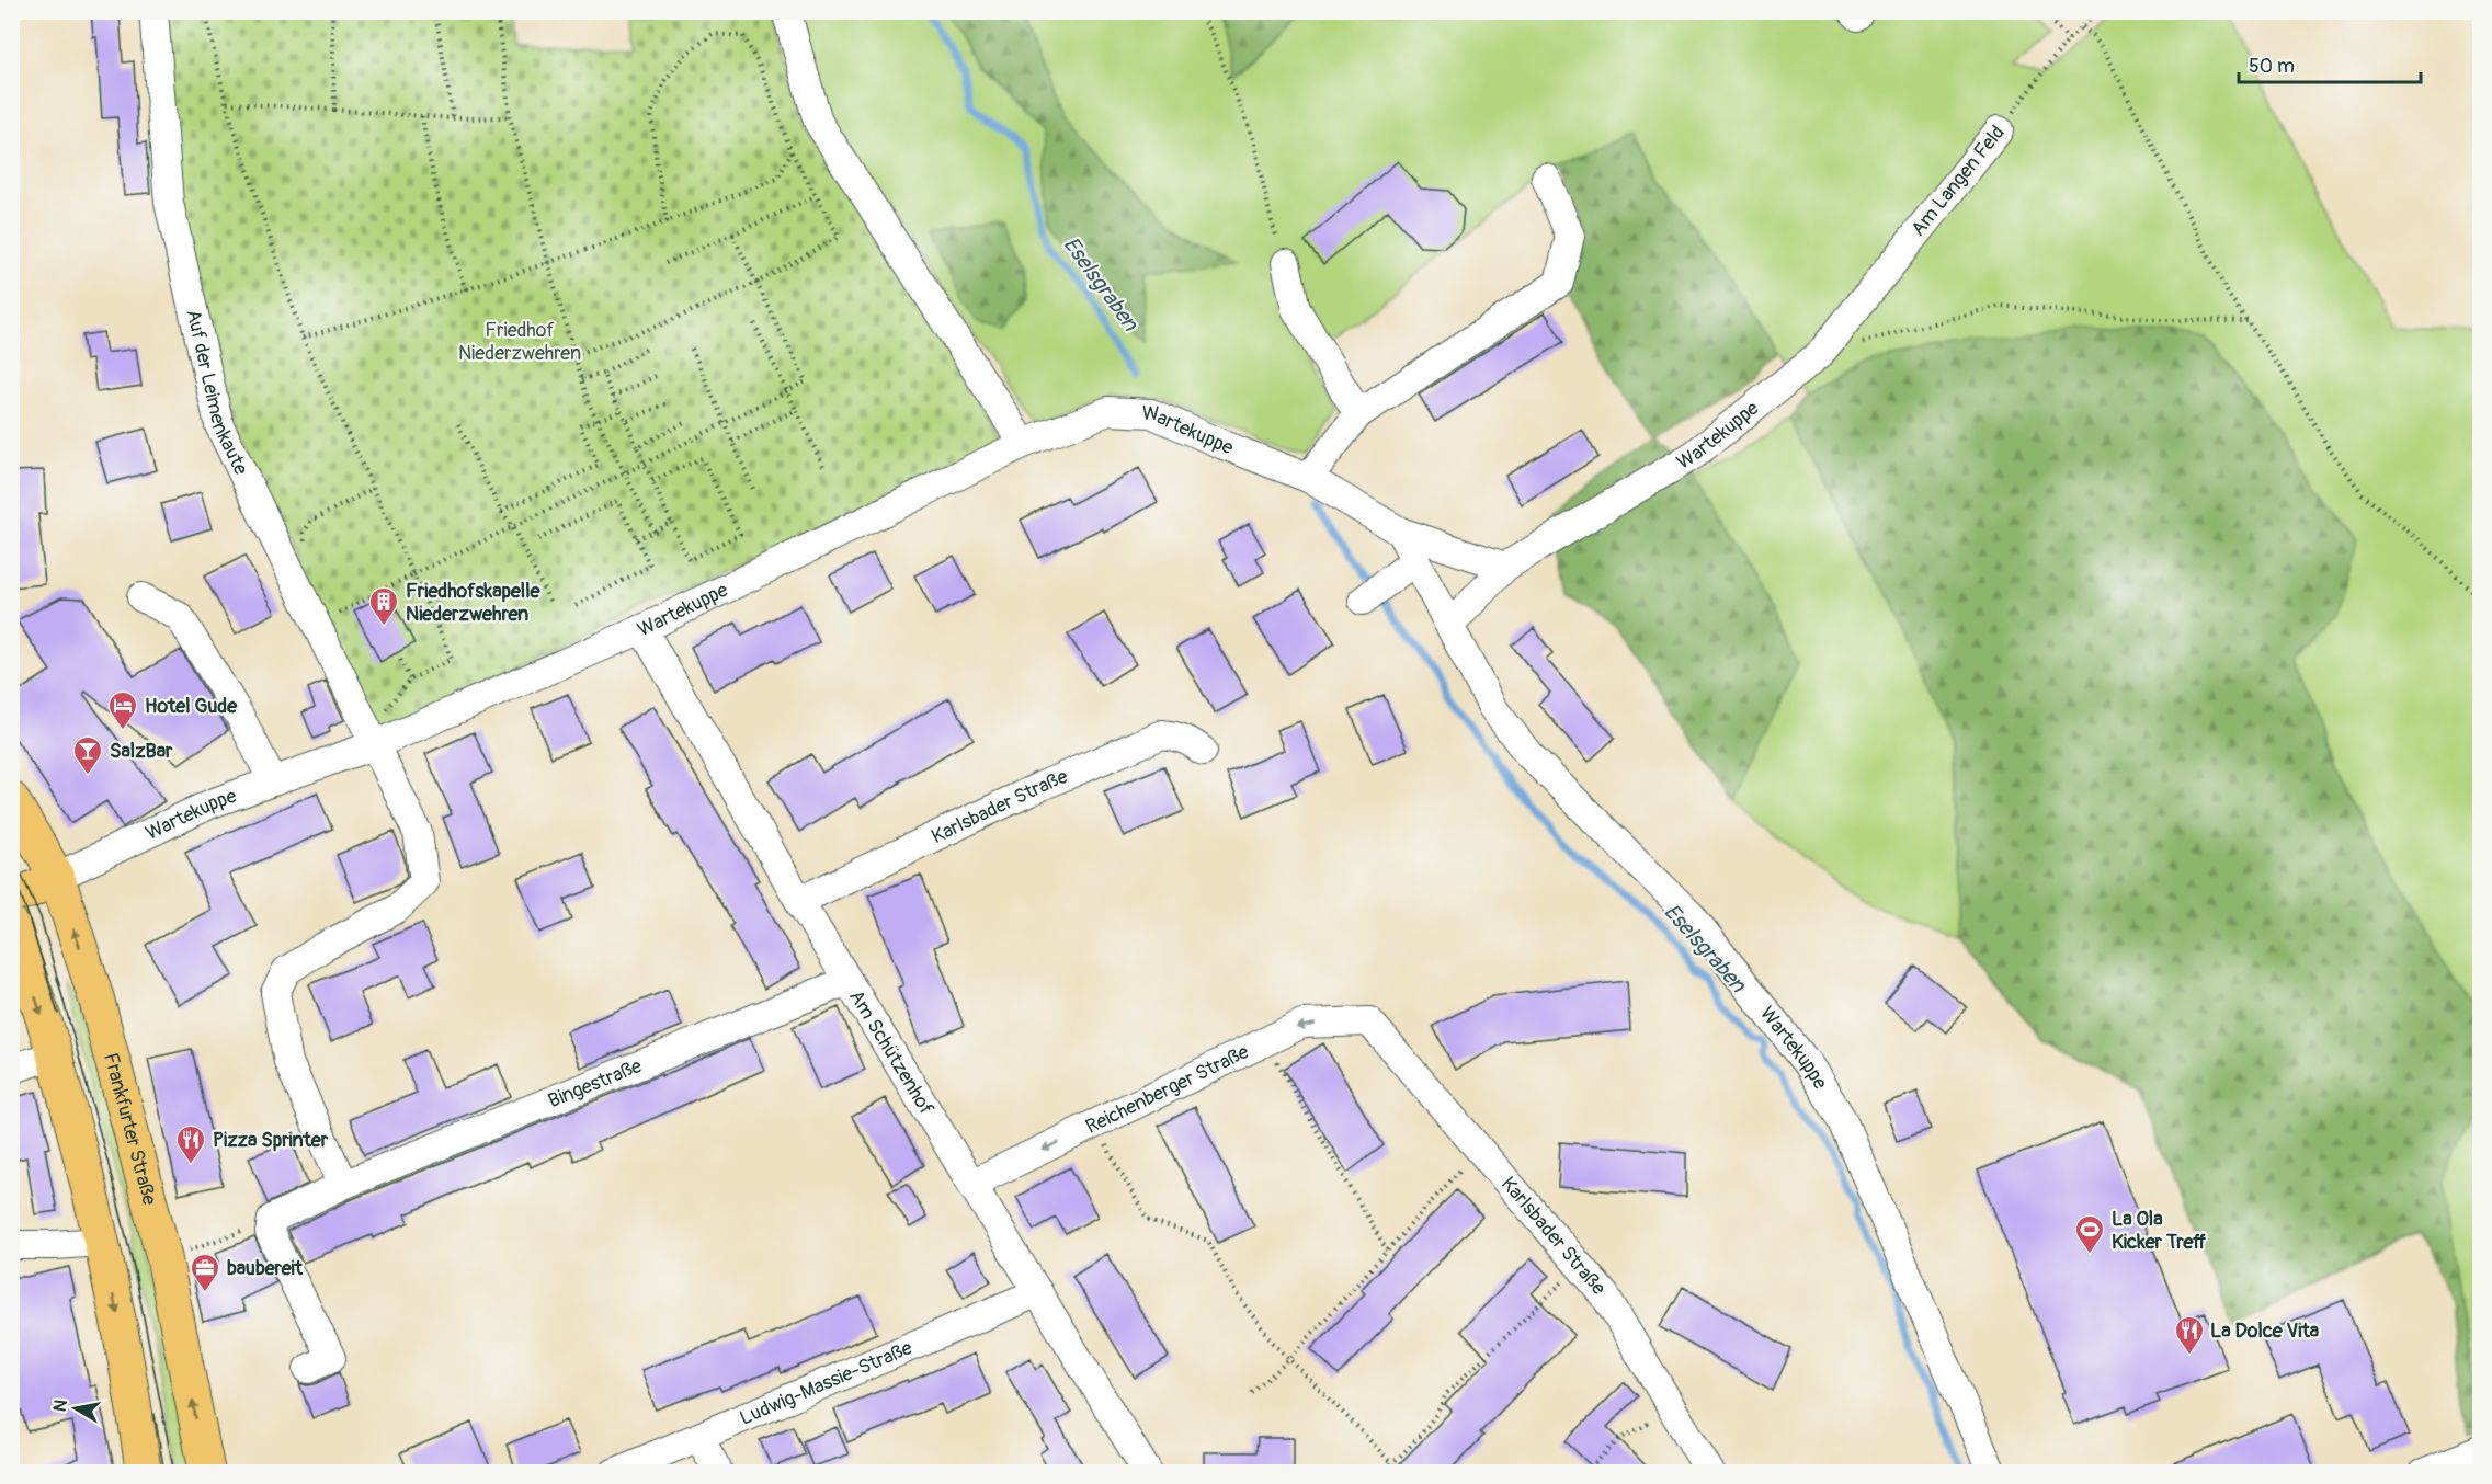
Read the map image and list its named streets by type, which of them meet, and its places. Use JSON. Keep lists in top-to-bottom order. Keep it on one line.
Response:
{"streets":{"main road":["Frankfurter Straße"],"street":["Am Langen Feld","Auf der Leimenkaute","Wartekuppe","Karlsbader Straße","Am Schützenhof","Bingestraße","Reichenberger Straße","Ludwig-Massie-Straße"]},"crossings":[["Am Langen Feld","Wartekuppe"],["Auf der Leimenkaute","Wartekuppe"],["Auf der Leimenkaute","Bingestraße"],["Wartekuppe","Am Schützenhof"],["Wartekuppe","Frankfurter Straße"],["Karlsbader Straße","Am Schützenhof"],["Karlsbader Straße","Reichenberger Straße"],["Am Schützenhof","Bingestraße"],["Am Schützenhof","Reichenberger Straße"],["Am Schützenhof","Ludwig-Massie-Straße"]],"one_way":["Reichenberger Straße"],"water":["Eselsgraben"],"parks":["Friedhof Niederzwehren"],"places":{"building":["Friedhofskapelle Niederzwehren"],"hotel":["Hotel Gude"],"bar":["SalzBar"],"restaurant":["Pizza Sprinter","La Dolce Vita"],"sports":["La Ola Kicker Treff"],"office":["baubereit"]},"scale_bar":"50 m","north":"left"}
